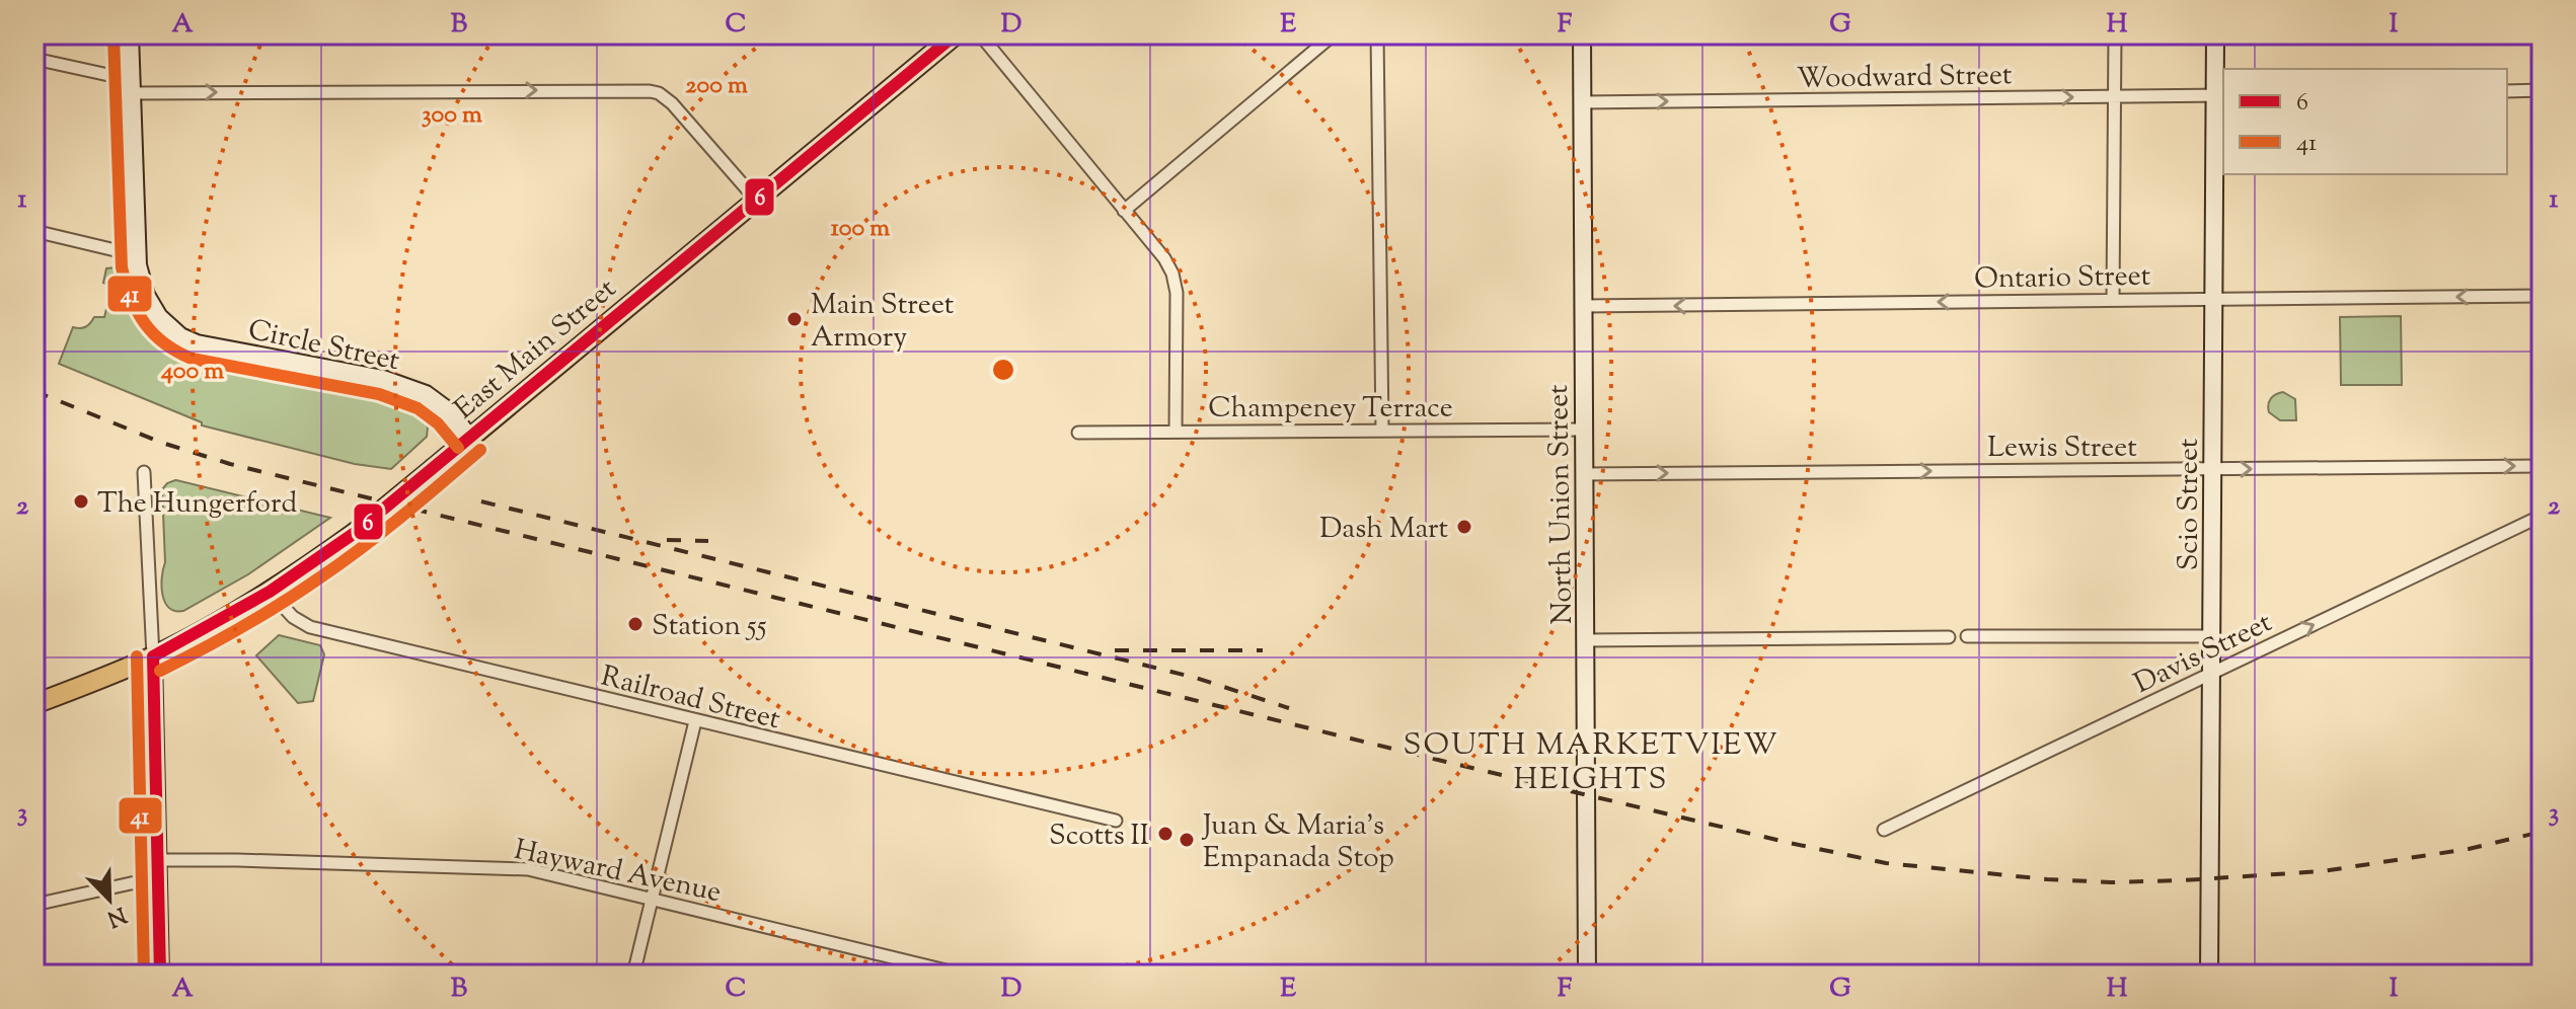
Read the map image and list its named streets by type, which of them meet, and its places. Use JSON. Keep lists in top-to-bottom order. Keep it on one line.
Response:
{"streets":{"main road":["East Main Street"],"street":["Woodward Street","Ontario Street","Circle Street","Champeney Terrace","Lewis Street","North Union Street","Scio Street","Davis Street","Railroad Street","Hayward Avenue"]},"crossings":[["Woodward Street","North Union Street"],["Woodward Street","Scio Street"],["Ontario Street","North Union Street"],["Ontario Street","Scio Street"],["Circle Street","East Main Street"],["East Main Street","Railroad Street"],["Champeney Terrace","North Union Street"],["Lewis Street","North Union Street"],["Lewis Street","Scio Street"],["Scio Street","Davis Street"]],"one_way":["Woodward Street","Ontario Street","Lewis Street","Davis Street"],"districts":["SOUTH MARKETVIEW HEIGHTS"],"places":["Main Street Armory","The Hungerford","Dash Mart","Station 55","Scotts II","Juan & Maria's Empanada Stop"],"lines":["transit line 6","transit line 41"],"legend":["6","41"],"north":"bottom right","grid":{"columns":["A","B","C","D","E","F","G","H","I"],"rows":["1","2","3"]},"rings":["200 m","300 m","100 m","400 m"]}
